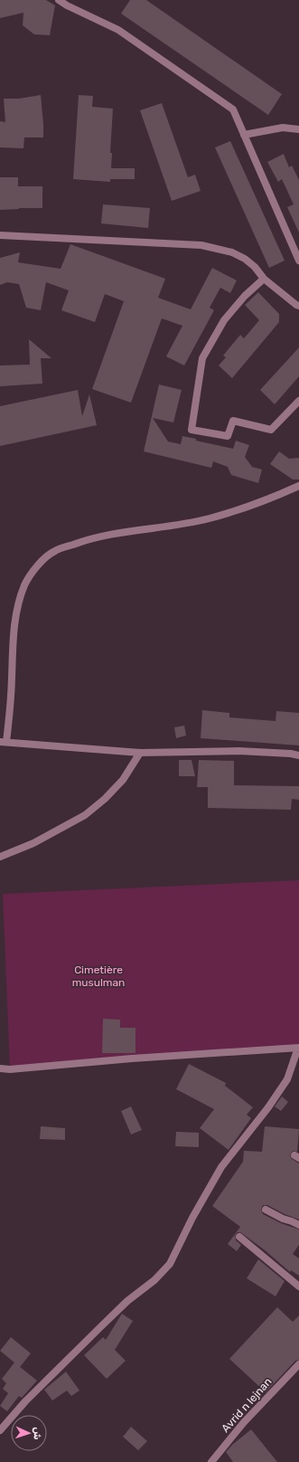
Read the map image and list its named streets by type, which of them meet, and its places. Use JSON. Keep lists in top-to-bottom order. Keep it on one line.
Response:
{"streets":{"street":["Avrid n lejnan"]},"parks":["Cimetière musulman"],"north":"right"}
